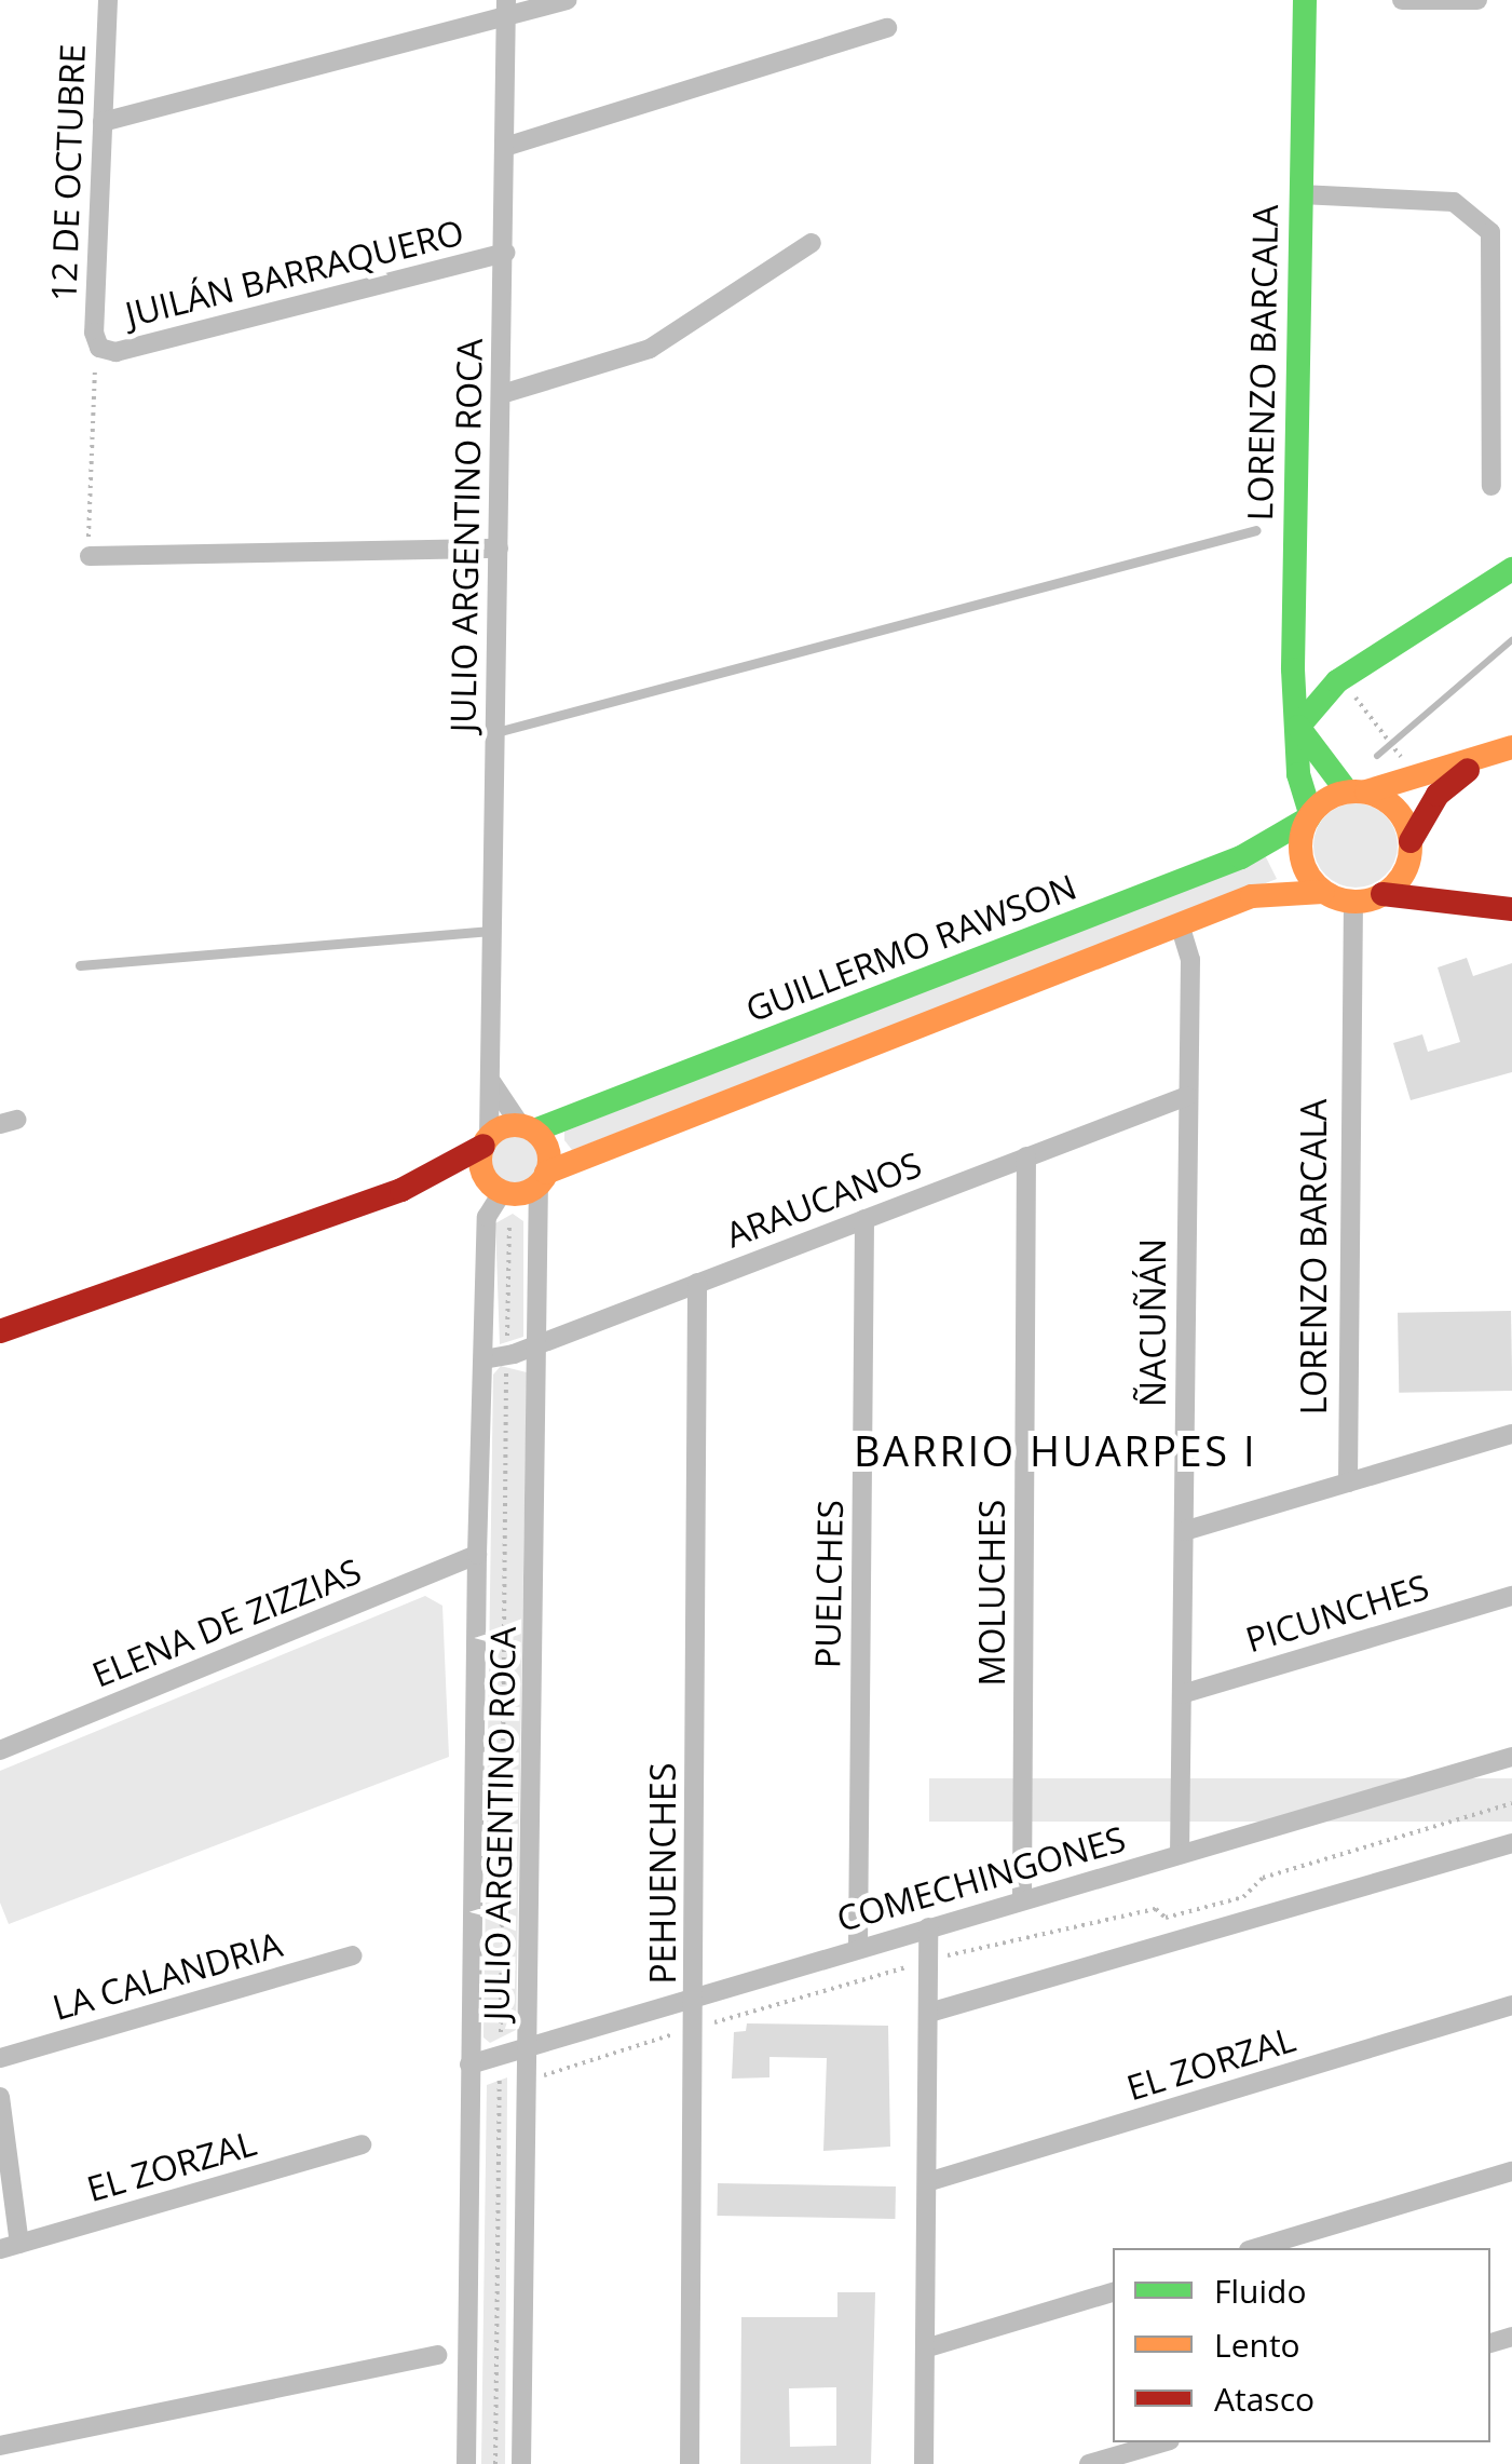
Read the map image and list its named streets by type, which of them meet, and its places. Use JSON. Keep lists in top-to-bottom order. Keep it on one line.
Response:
{"streets":{"main road":["LORENZO BARCALA","GUILLERMO RAWSON"],"street":["12 DE OCTUBRE","JUILÁN BARRAQUERO","JULIO ARGENTINO ROCA","ARAUCANOS","ÑACUÑÁN","PUELCHES","MOLUCHES","PICUNCHES","ELENA DE ZIZZIAS","PEHUENCHES","COMECHINGONES","LA CALANDRIA","EL ZORZAL"]},"crossings":[["12 DE OCTUBRE","JUILÁN BARRAQUERO"],["JUILÁN BARRAQUERO","JULIO ARGENTINO ROCA"],["LORENZO BARCALA","GUILLERMO RAWSON"],["JULIO ARGENTINO ROCA","GUILLERMO RAWSON"],["JULIO ARGENTINO ROCA","ARAUCANOS"],["JULIO ARGENTINO ROCA","ELENA DE ZIZZIAS"],["JULIO ARGENTINO ROCA","COMECHINGONES"],["ARAUCANOS","ÑACUÑÁN"],["ARAUCANOS","PUELCHES"],["ARAUCANOS","MOLUCHES"],["ARAUCANOS","PEHUENCHES"],["ÑACUÑÁN","PICUNCHES"],["ÑACUÑÁN","COMECHINGONES"],["PUELCHES","COMECHINGONES"],["MOLUCHES","COMECHINGONES"],["PEHUENCHES","COMECHINGONES"]],"districts":["BARRIO HUARPES I"],"legend":["Fluido","Lento","Atasco"]}
